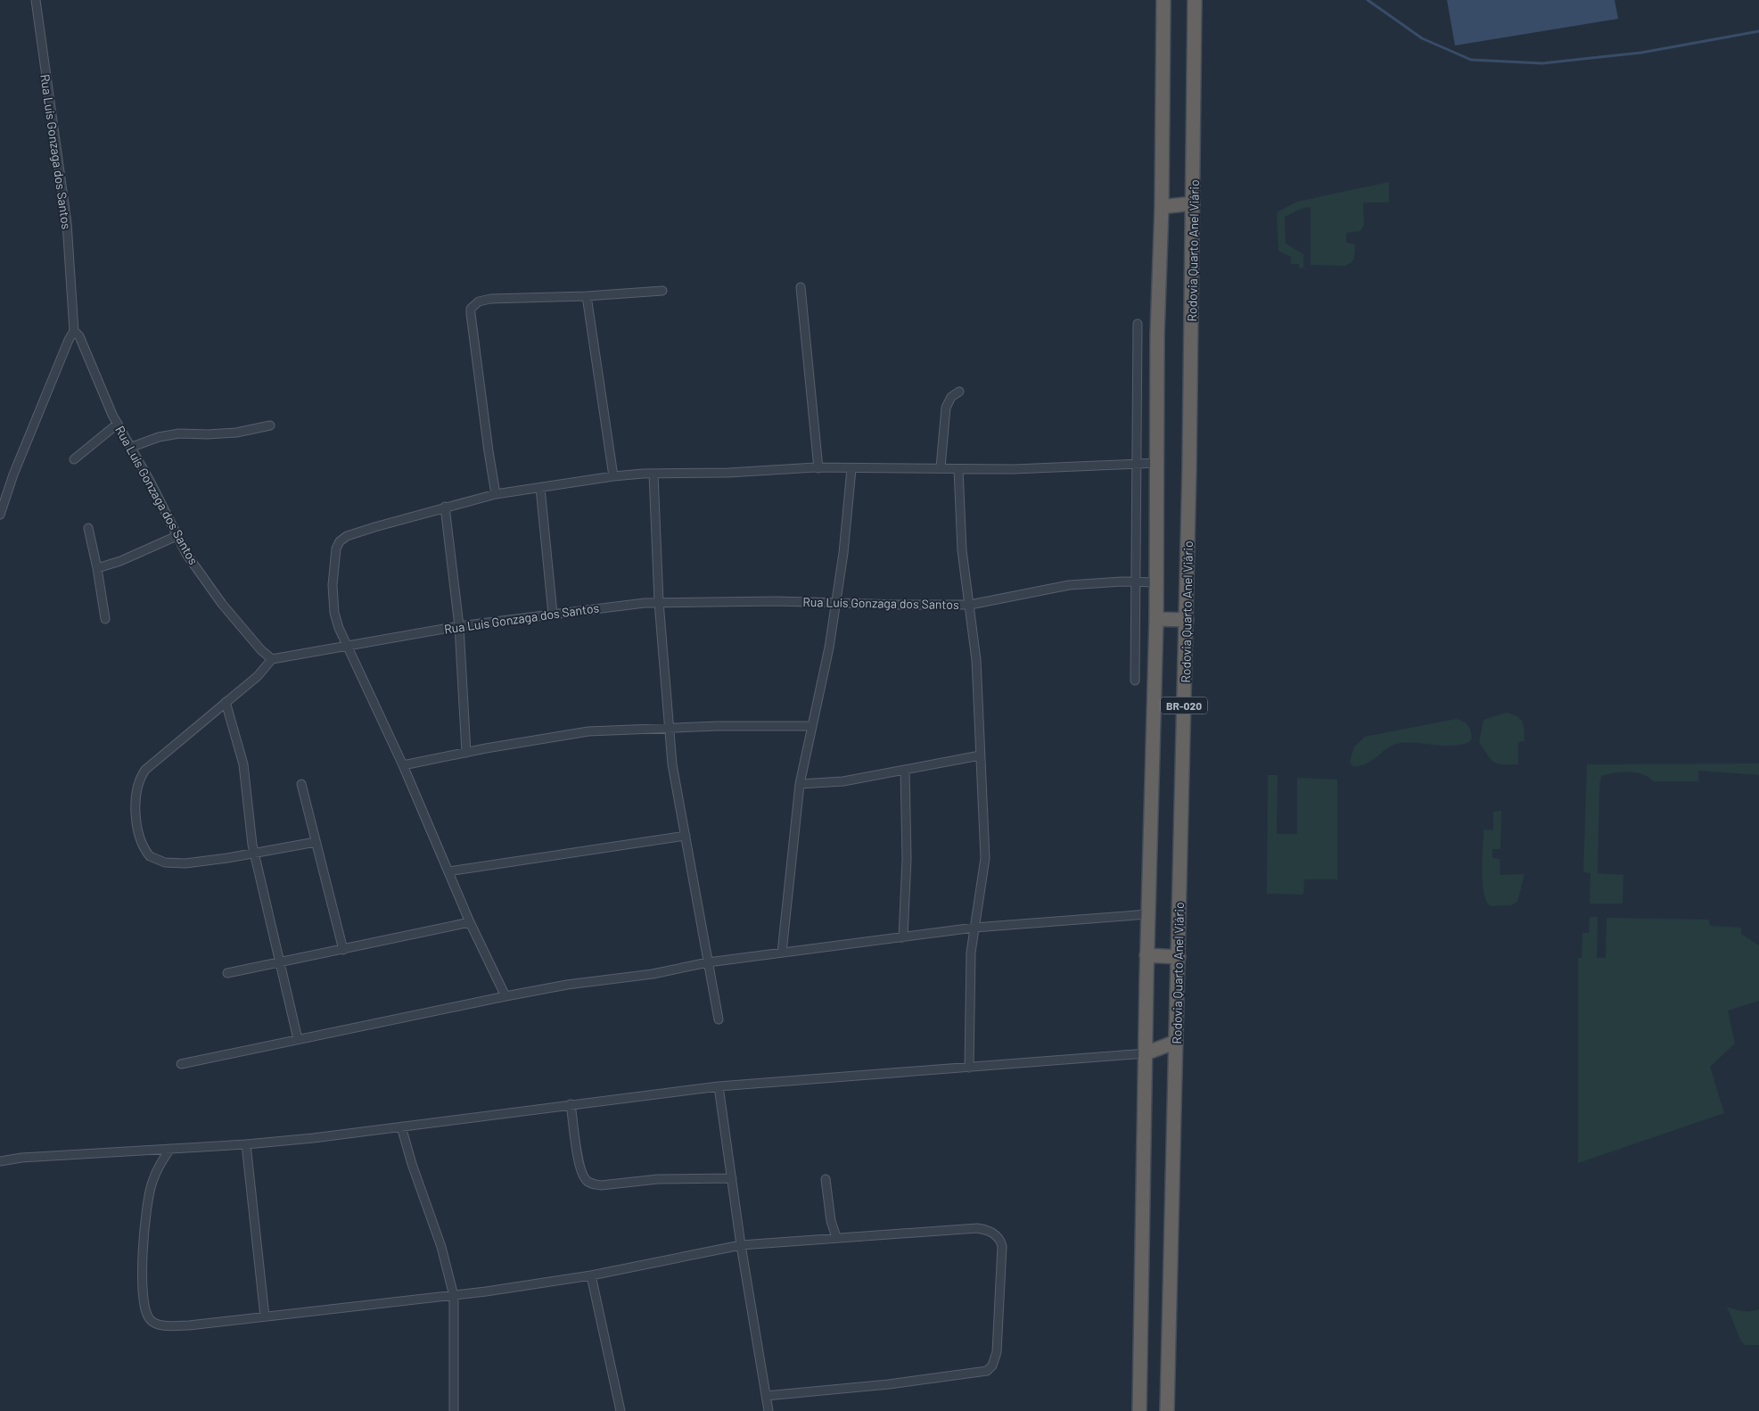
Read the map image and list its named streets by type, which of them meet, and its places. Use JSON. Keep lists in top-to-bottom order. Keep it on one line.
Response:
{"streets":{"highway":["Rodovia Quarto Anel Viário","BR-020"],"street":["Rua Luís Gonzaga dos Santos"]},"crossings":[["Rua Luís Gonzaga dos Santos","BR-020"]]}
